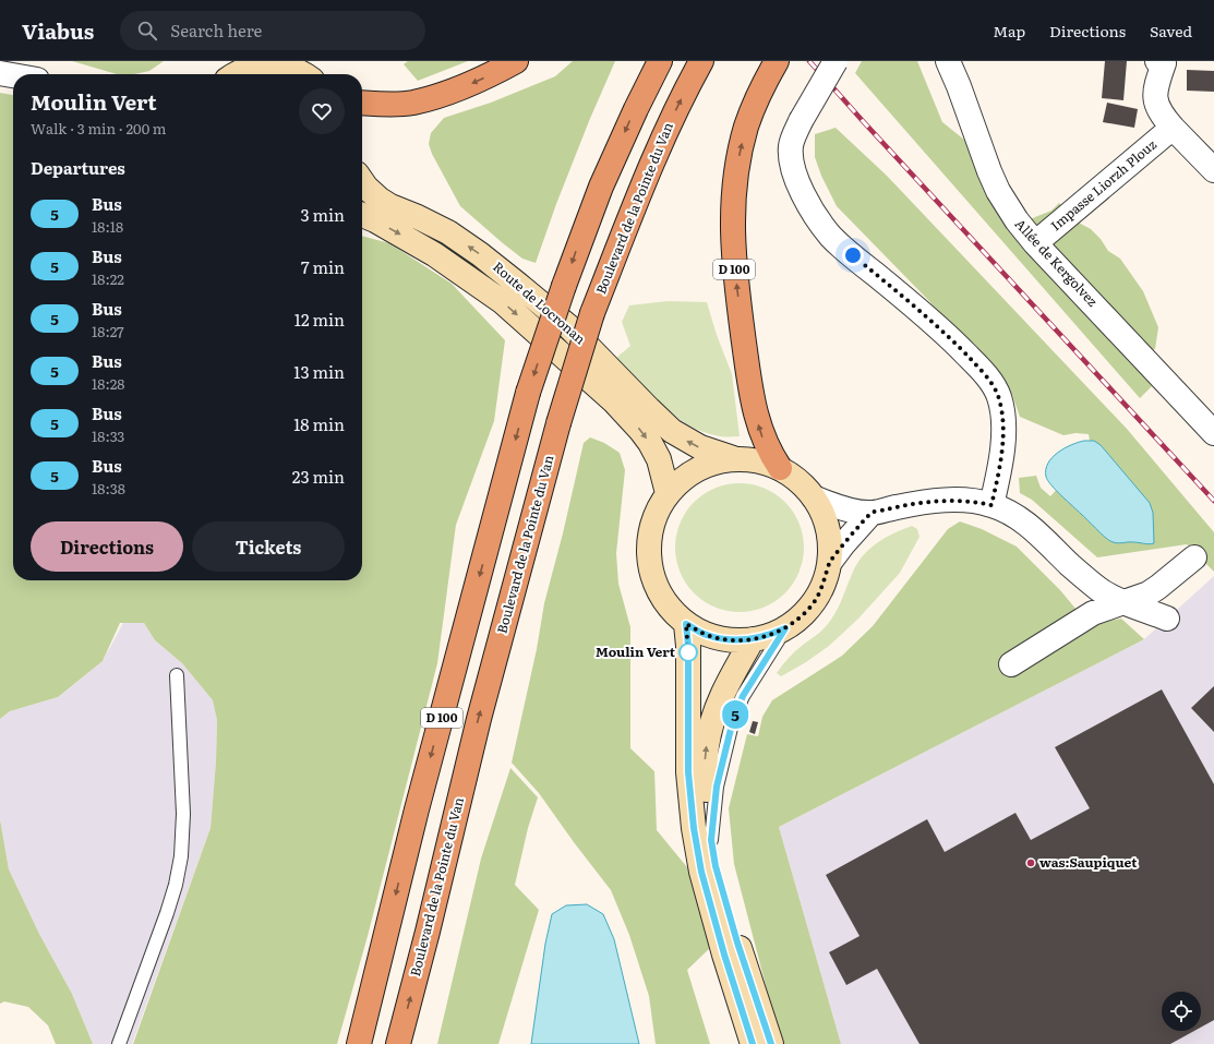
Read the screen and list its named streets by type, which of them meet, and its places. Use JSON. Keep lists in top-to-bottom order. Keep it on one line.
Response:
{"streets":{"highway":["Boulevard de la Pointe du Van","D 100"],"main road":["Route de Locronan"],"street":["Impasse Liorzh Plouz","Allée de Kergolvez"]},"crossings":[["Impasse Liorzh Plouz","Allée de Kergolvez"]],"places":["Moulin Vert","was:Saupiquet"],"lines":["bus line 5"],"page":{"header":"Viabus","search":"Search here","nav":["Map","Directions","Saved"],"on_map":"5","heading":[["Moulin Vert","Walk · 3 min · 200 m"],"Departures"],"list":[{"mark":"5","name":"Bus","note":"18:18","value":"3 min"},{"mark":"5","name":"Bus","note":"18:22","value":"7 min"},{"mark":"5","name":"Bus","note":"18:27","value":"12 min"},{"mark":"5","name":"Bus","note":"18:28","value":"13 min"},{"mark":"5","name":"Bus","note":"18:33","value":"18 min"},{"mark":"5","name":"Bus","note":"18:38","value":"23 min"}],"buttons":["Directions","Tickets"]}}
